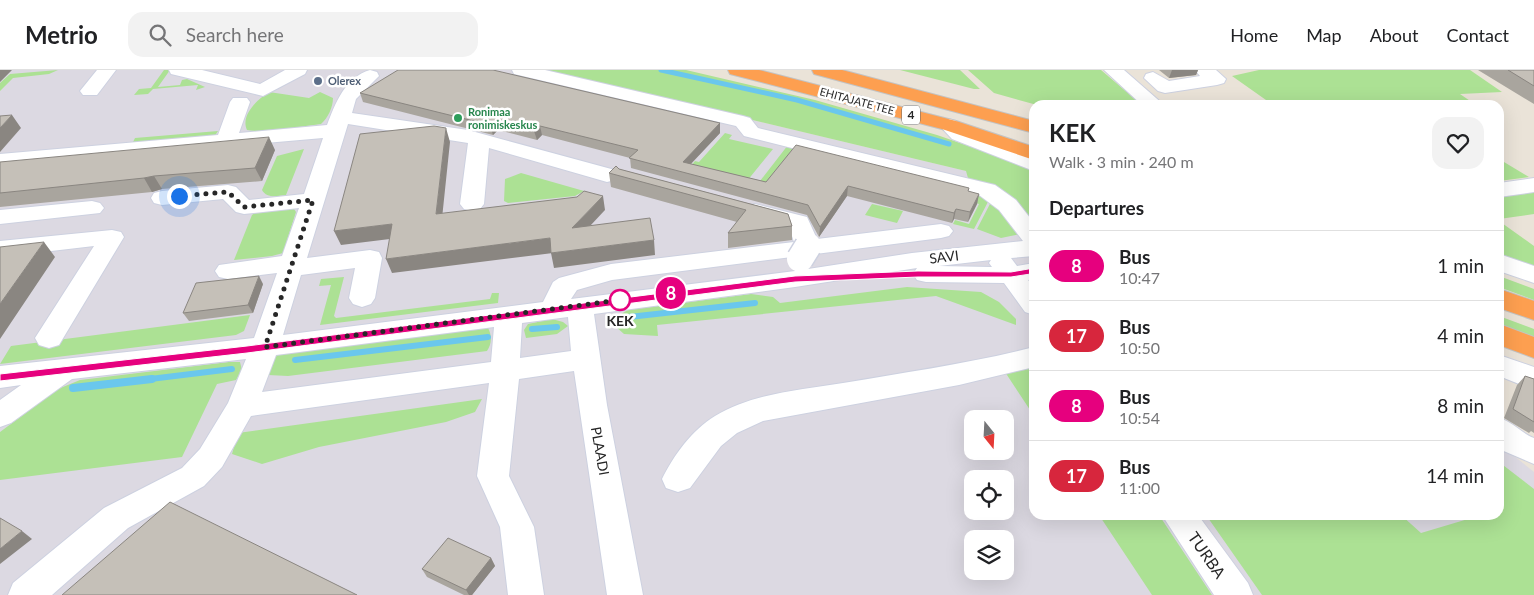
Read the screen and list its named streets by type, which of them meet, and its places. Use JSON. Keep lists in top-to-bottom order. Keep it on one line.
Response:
{"streets":{"highway":["EHITAJATE TEE","4"],"street":["SAVI","PLAADI","TURBA"]},"crossings":[["SAVI","PLAADI"]],"places":["Olerex","Ronimaa ronimiskeskus","KEK"],"lines":["bus line 8"],"north":"bottom","page":{"header":"Metrio","search":"Search here","nav":["Home","Map","About","Contact"],"on_map":"8","heading":[["KEK","Walk · 3 min · 240 m"],"Departures"],"list":[{"mark":"8","name":"Bus","note":"10:47","value":"1 min"},{"mark":"17","name":"Bus","note":"10:50","value":"4 min"},{"mark":"8","name":"Bus","note":"10:54","value":"8 min"},{"mark":"17","name":"Bus","note":"11:00","value":"14 min"}]}}
